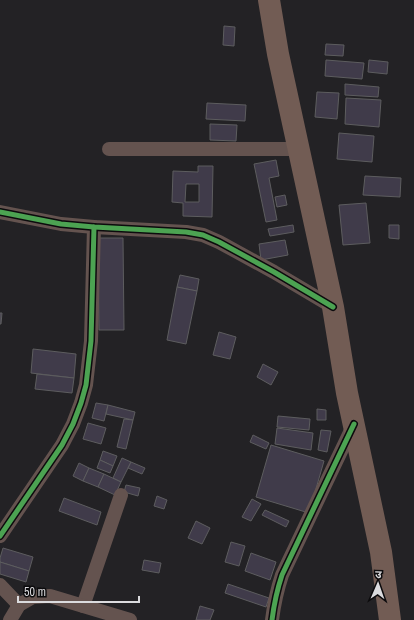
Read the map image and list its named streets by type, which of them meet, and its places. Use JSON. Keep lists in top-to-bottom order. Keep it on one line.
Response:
{"scale_bar":"50 m","north":"top"}
